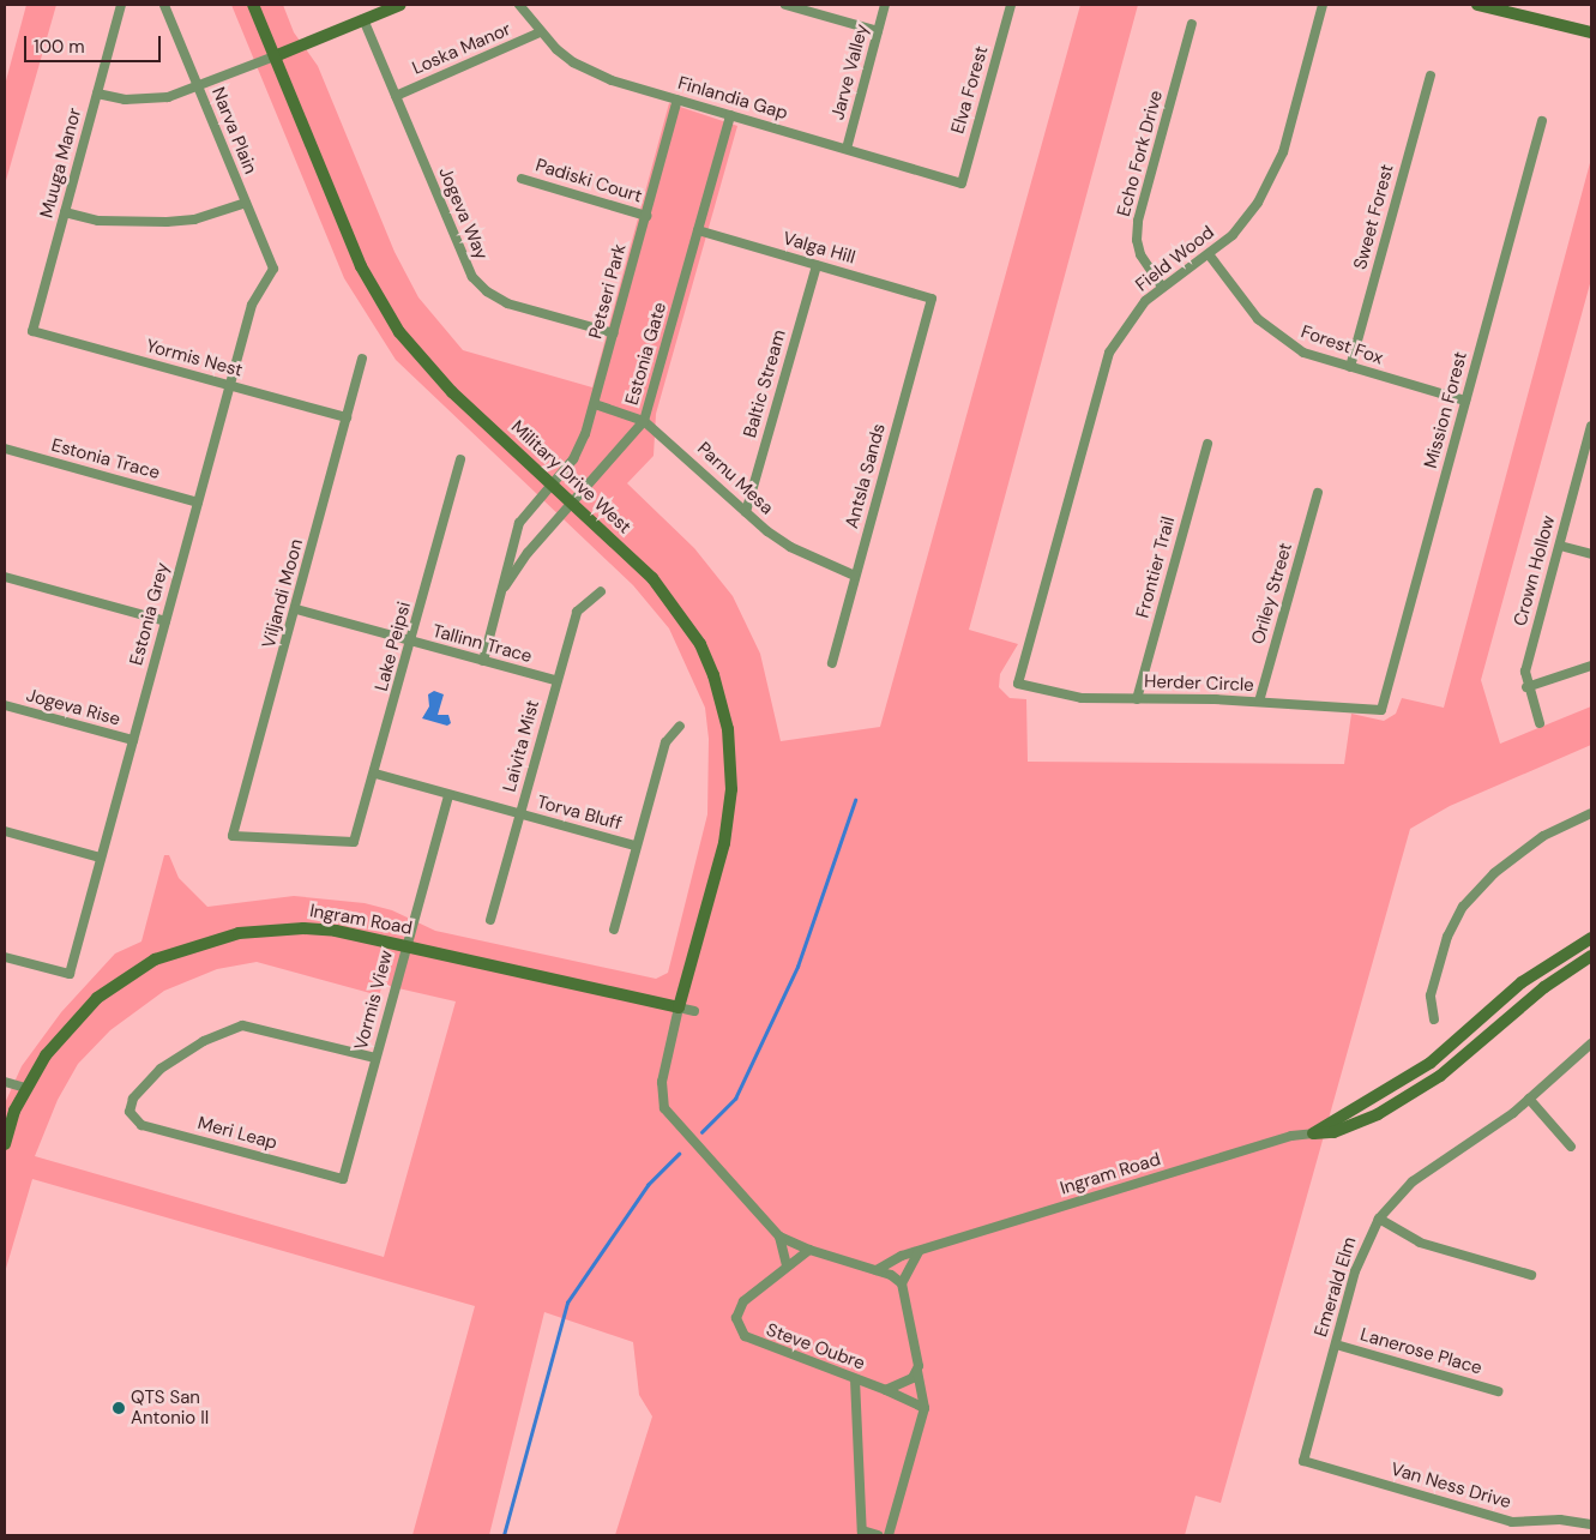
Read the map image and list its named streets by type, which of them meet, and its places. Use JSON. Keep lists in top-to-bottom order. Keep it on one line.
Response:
{"streets":{"street":["Loska Manor","Jarve Valley","Elva Forest","Finlandia Gap","Narva Plain","Echo Fork Drive","Muuga Manor","Padiski Court","Jogeva Way","Sweet Forest","Valga Hill","Field Wood","Petseri Park","Forest Fox","Estonia Gate","Yormis Nest","Baltic Stream","Mission Forest","Estonia Trace","Antsla Sands","Military Drive West","Parnu Mesa","Frontier Trail","Crown Hollow","Viljandi Moon","Oriley Street","Estonia Grey","Tallinn Trace","Lake Peipsi","Herder Circle","Jogeva Rise","Laivita Mist","Torva Bluff","Ingram Road","Vormis View","Meri Leap","Emerald Elm","Steve Oubre","Lanerose Place","Van Ness Drive"]},"crossings":[["Loska Manor","Finlandia Gap"],["Loska Manor","Jogeva Way"],["Jarve Valley","Finlandia Gap"],["Elva Forest","Finlandia Gap"],["Finlandia Gap","Petseri Park"],["Finlandia Gap","Estonia Gate"],["Narva Plain","Estonia Grey"],["Echo Fork Drive","Field Wood"],["Muuga Manor","Yormis Nest"],["Padiski Court","Petseri Park"],["Jogeva Way","Petseri Park"],["Sweet Forest","Forest Fox"],["Valga Hill","Estonia Gate"],["Valga Hill","Baltic Stream"],["Valga Hill","Antsla Sands"],["Field Wood","Forest Fox"],["Field Wood","Herder Circle"],["Petseri Park","Estonia Gate"],["Petseri Park","Military Drive West"],["Petseri Park","Parnu Mesa"],["Forest Fox","Mission Forest"],["Estonia Gate","Military Drive West"],["Estonia Gate","Parnu Mesa"],["Estonia Gate","Tallinn Trace"],["Yormis Nest","Viljandi Moon"],["Yormis Nest","Estonia Grey"],["Baltic Stream","Parnu Mesa"],["Mission Forest","Herder Circle"],["Estonia Trace","Estonia Grey"],["Antsla Sands","Parnu Mesa"],["Military Drive West","Ingram Road"],["Frontier Trail","Herder Circle"],["Viljandi Moon","Tallinn Trace"],["Viljandi Moon","Lake Peipsi"],["Oriley Street","Herder Circle"],["Estonia Grey","Jogeva Rise"],["Tallinn Trace","Lake Peipsi"],["Tallinn Trace","Laivita Mist"],["Lake Peipsi","Torva Bluff"],["Laivita Mist","Torva Bluff"],["Torva Bluff","Vormis View"],["Ingram Road","Vormis View"],["Vormis View","Meri Leap"],["Emerald Elm","Lanerose Place"],["Emerald Elm","Van Ness Drive"]],"places":["QTS San Antonio II"],"scale_bar":"100 m"}
